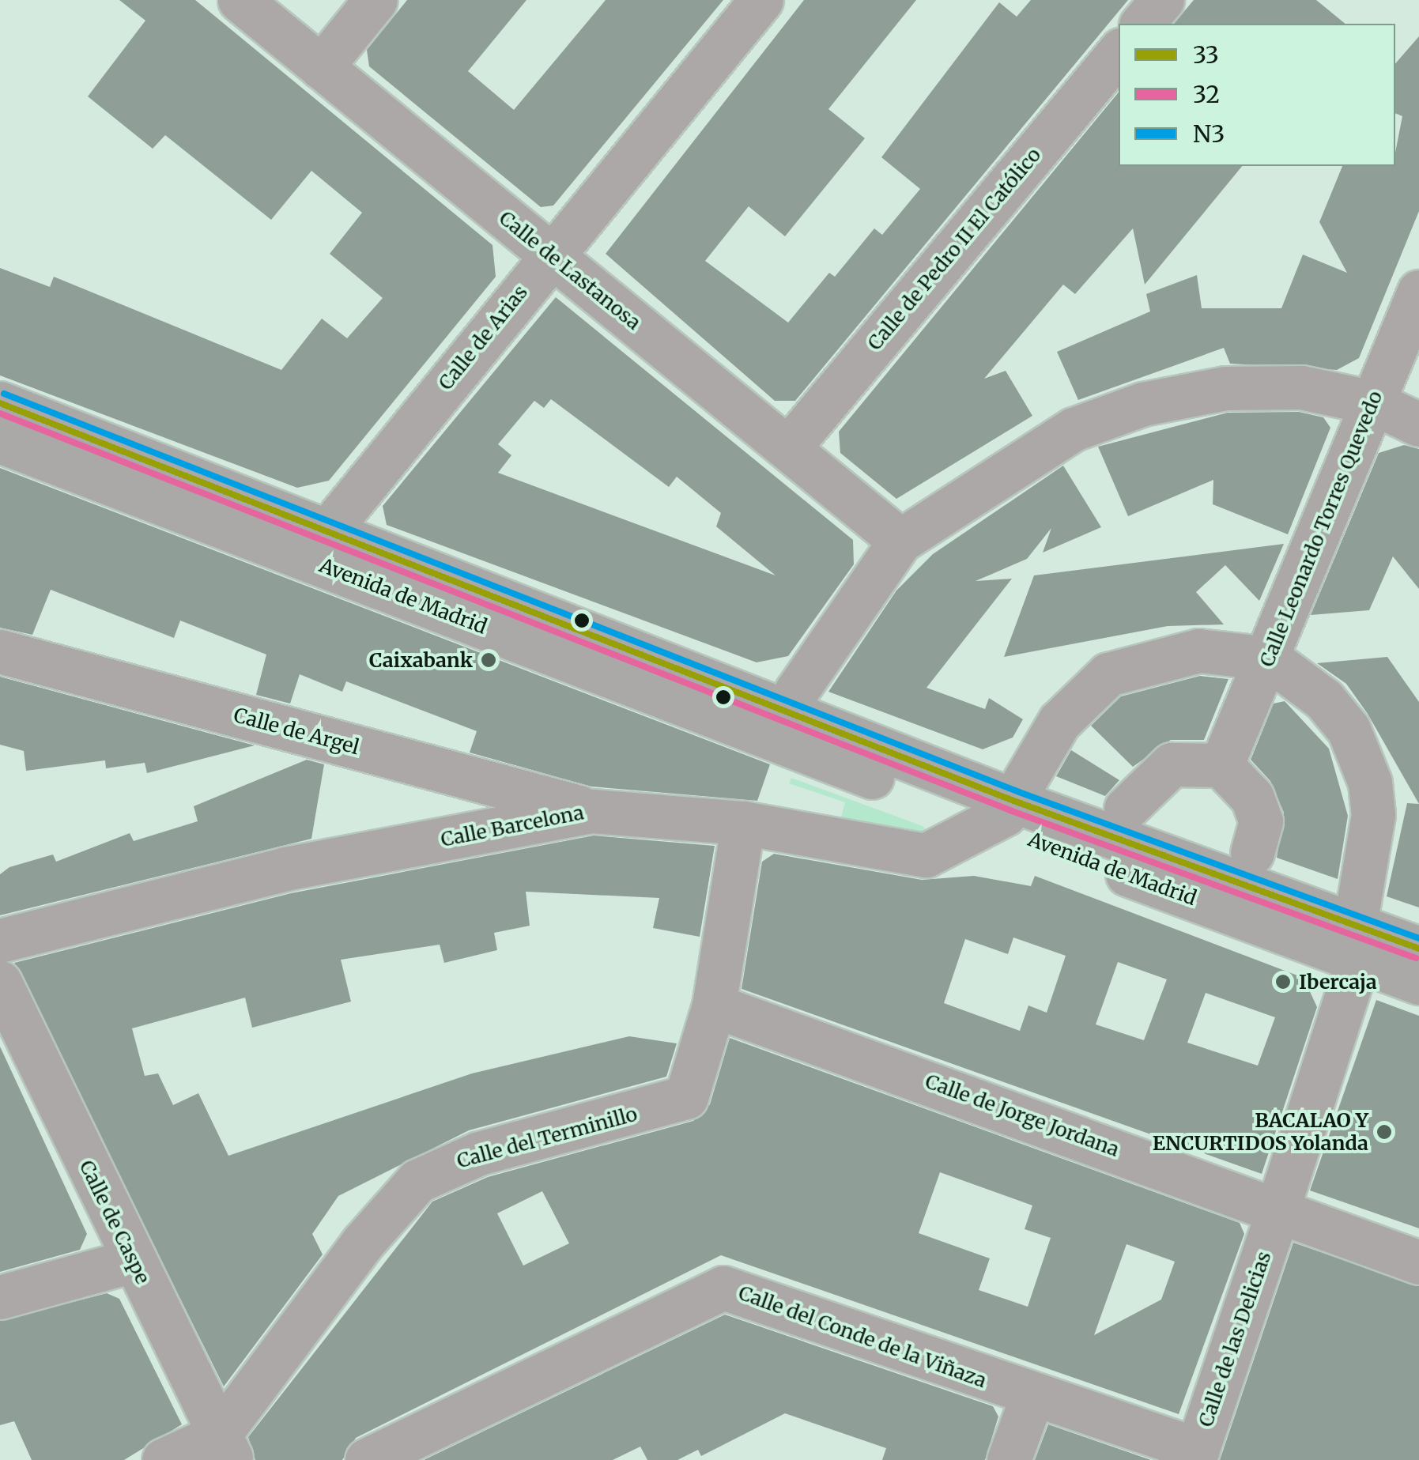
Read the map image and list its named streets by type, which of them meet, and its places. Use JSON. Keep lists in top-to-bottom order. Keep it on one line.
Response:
{"streets":{"main road":["Avenida de Madrid"],"street":["Calle de Pedro II El Católico","Calle de Lastanosa","Calle de Arias","Calle Leonardo Torres Quevedo","Calle de Argel","Calle Barcelona","Calle de Jorge Jordana","Calle del Terminillo","Calle de Caspe","Calle del Conde de la Viñaza","Calle de las Delicias"]},"crossings":[["Calle de Pedro II El Católico","Calle de Lastanosa"],["Calle de Lastanosa","Calle de Arias"],["Calle de Arias","Avenida de Madrid"],["Calle Leonardo Torres Quevedo","Calle de las Delicias"],["Avenida de Madrid","Calle Barcelona"],["Avenida de Madrid","Calle de las Delicias"],["Calle de Argel","Calle Barcelona"],["Calle Barcelona","Calle del Terminillo"],["Calle de Jorge Jordana","Calle del Terminillo"],["Calle del Terminillo","Calle de Caspe"],["Calle del Conde de la Viñaza","Calle de las Delicias"]],"places":["Caixabank","Ibercaja","BACALAO Y ENCURTIDOS Yolanda"],"lines":["transit line N3","transit line 33","transit line 32"],"legend":["33","32","N3"]}
